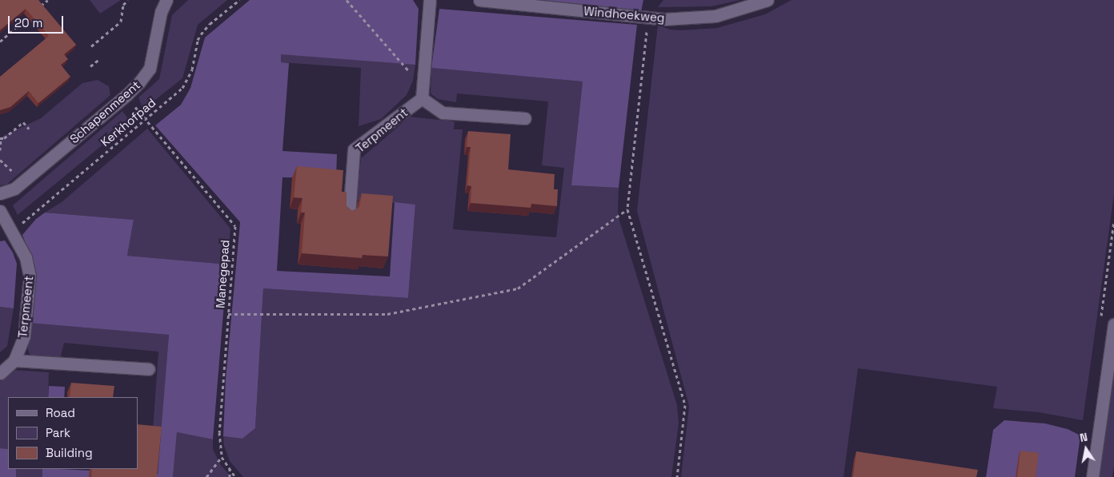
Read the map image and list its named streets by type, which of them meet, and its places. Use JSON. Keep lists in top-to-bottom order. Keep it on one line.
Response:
{"streets":{"street":["Windhoekweg","Schapenmeent","Terpmeent"],"path":["Kerkhofpad","Manegepad"]},"crossings":[["Kerkhofpad","Terpmeent"],["Kerkhofpad","Manegepad"]],"legend":["Road","Park","Building"],"scale_bar":"20 m","north":"top"}
